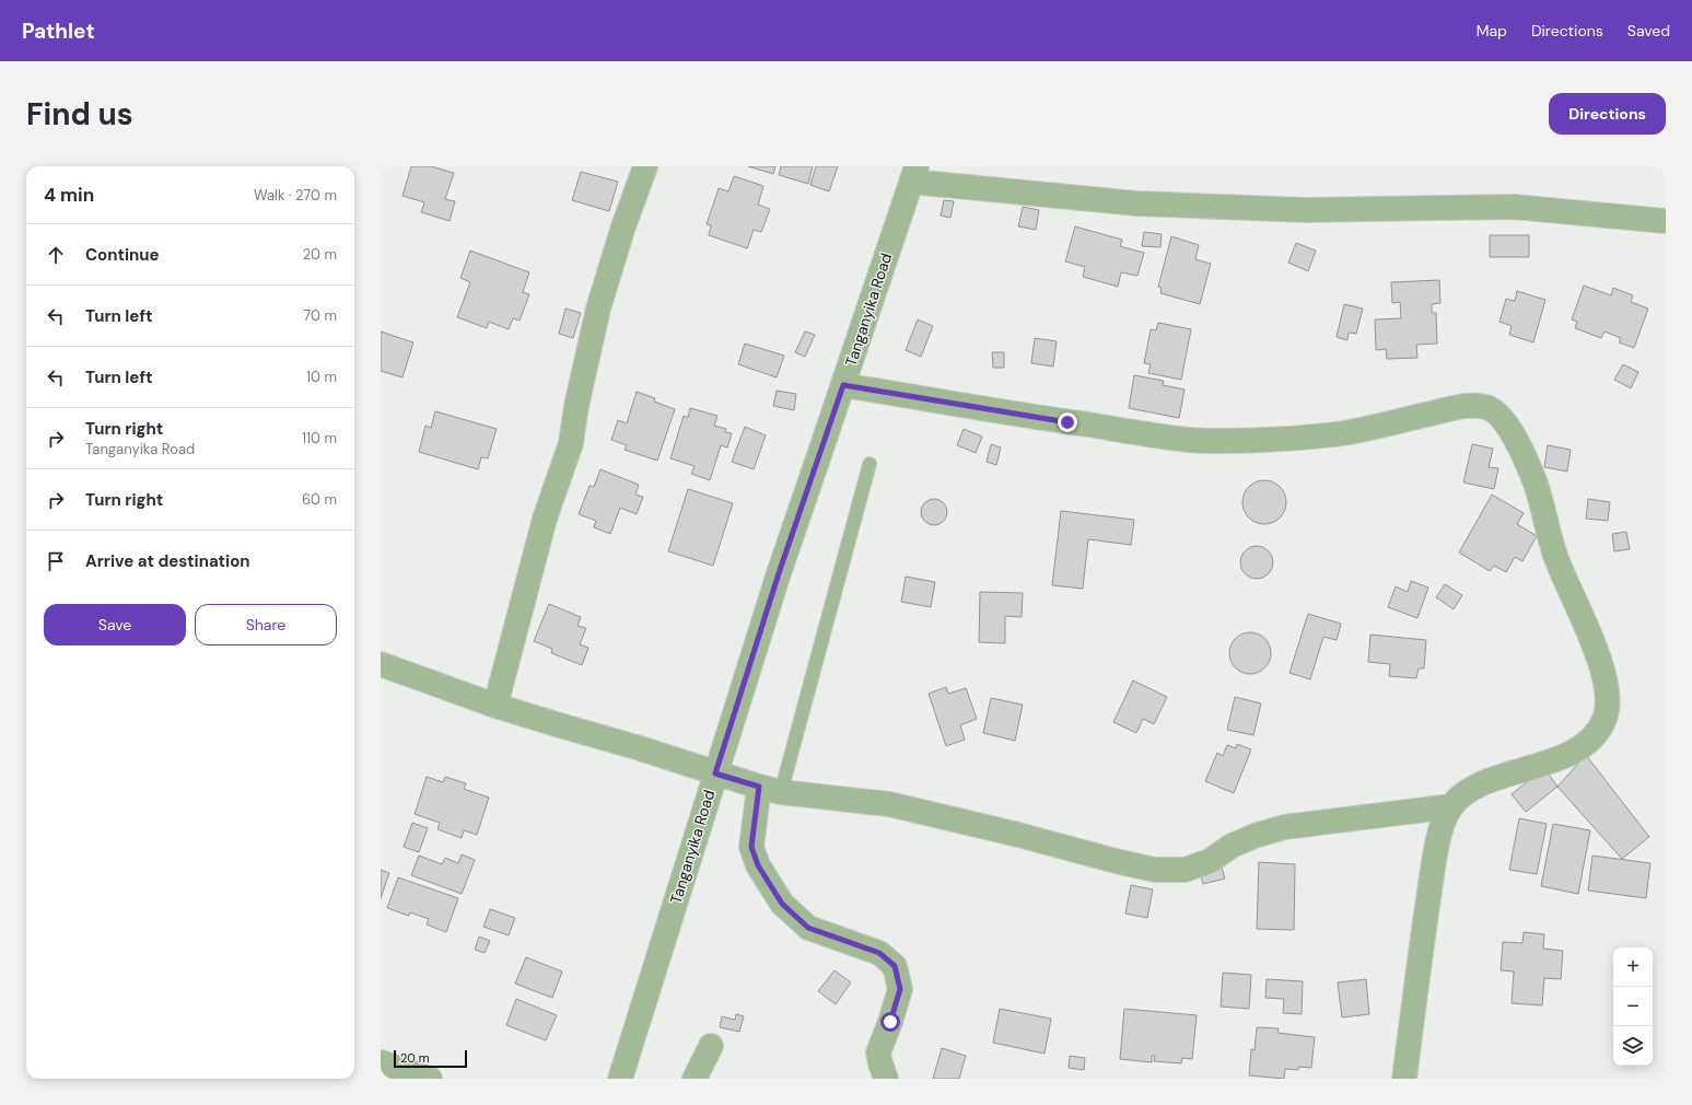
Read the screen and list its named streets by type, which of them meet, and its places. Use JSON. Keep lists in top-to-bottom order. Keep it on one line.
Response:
{"streets":{"street":["Tanganyika Road"]},"scale_bar":"20 m","page":{"header":"Pathlet","nav":["Map","Directions","Saved"],"buttons":["Directions",["Save","Share"]],"title":"Find us","heading":["4 min","Walk · 270 m"],"list":[["Continue","20 m"],["Turn left","70 m"],["Turn left","10 m"],["Turn right","Tanganyika Road","110 m"],["Turn right","60 m"],"Arrive at destination"],"map_buttons":["+","−"],"scale":"20 m"}}
